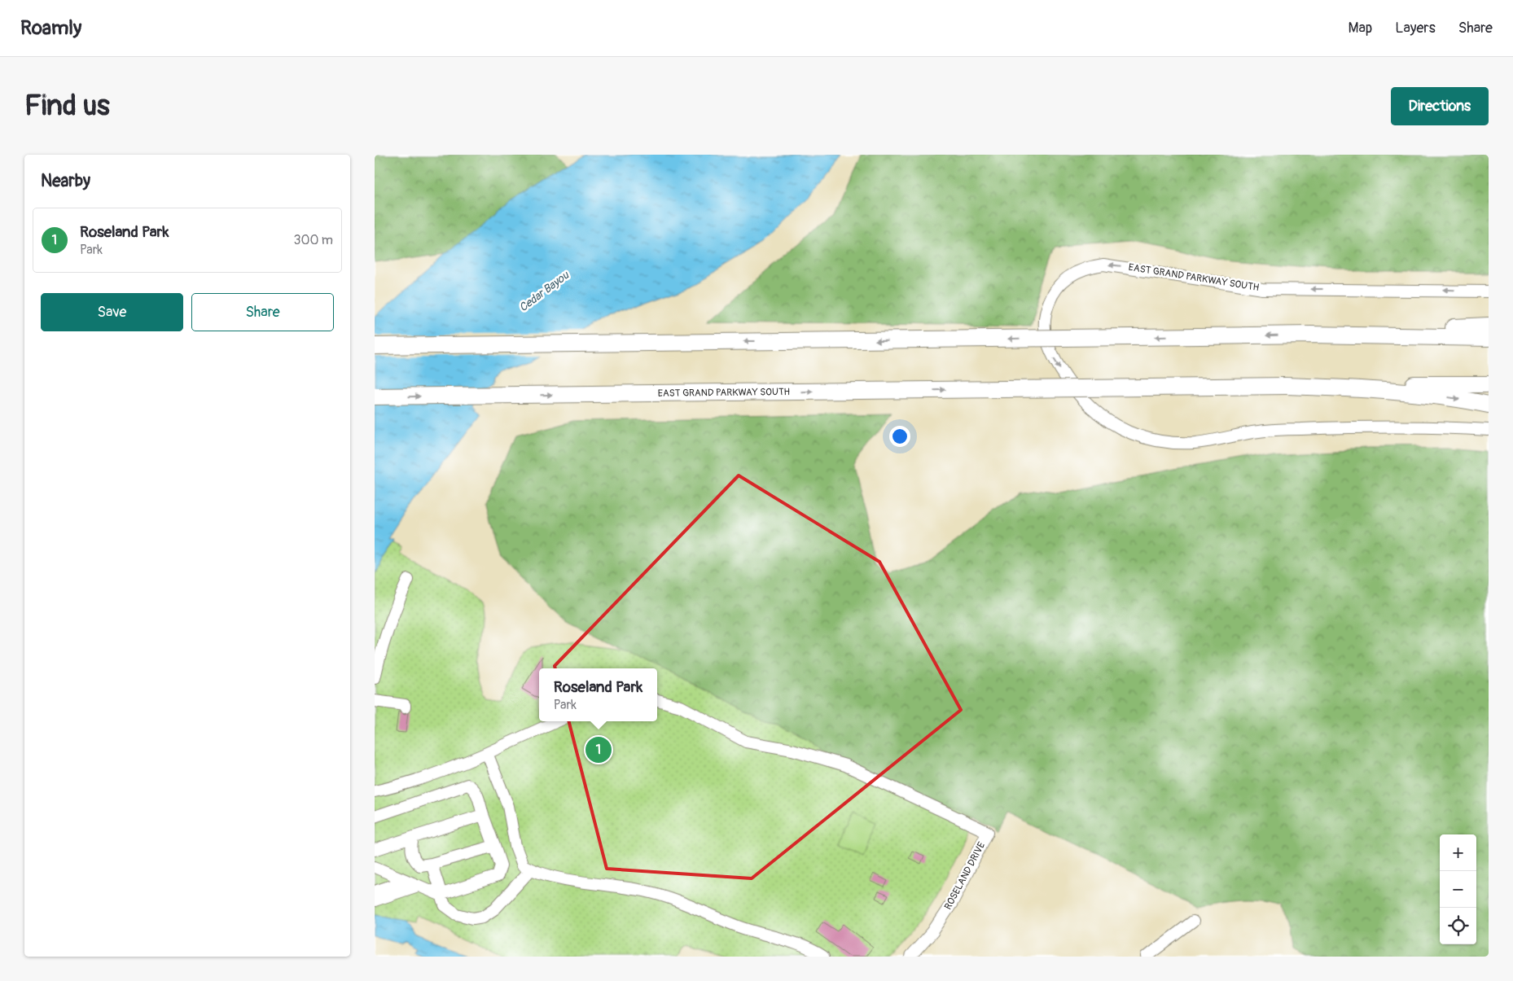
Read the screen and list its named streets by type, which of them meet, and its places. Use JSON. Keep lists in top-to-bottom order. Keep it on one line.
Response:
{"streets":{"highway":["EAST GRAND PARKWAY SOUTH"],"street":["ROSELAND DRIVE"]},"water":["Cedar Bayou"],"page":{"header":"Roamly","nav":["Map","Layers","Share"],"buttons":["Directions",["Save","Share"]],"title":"Find us","heading":"Nearby","list":[{"mark":"1","name":"Roseland Park","note":"Park","value":"300 m"}],"popup":["Roseland Park","Park"],"pins":"1","map_buttons":["+","−"]}}
